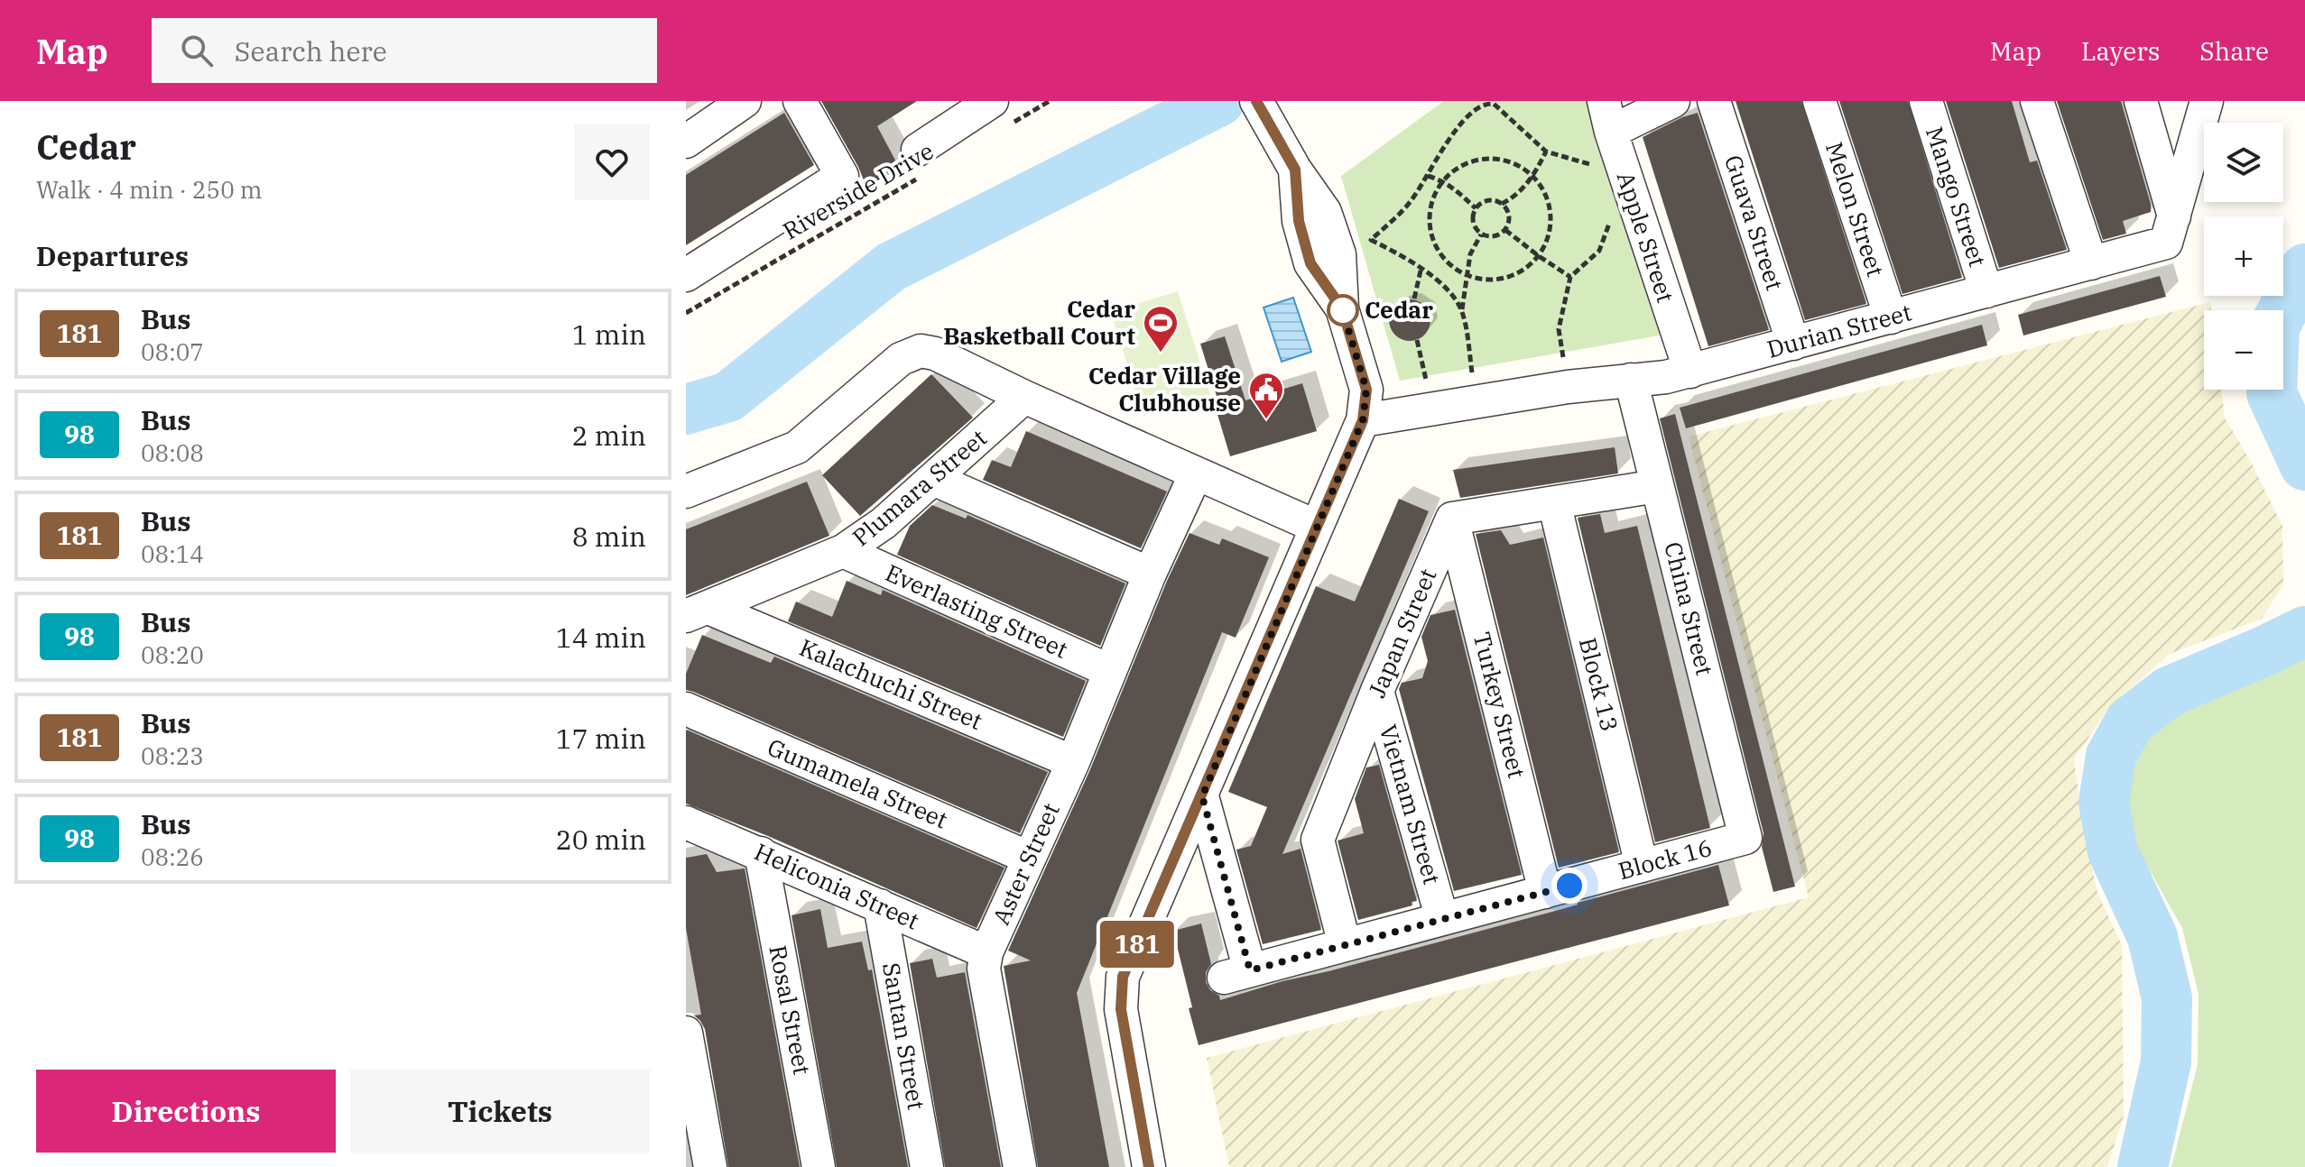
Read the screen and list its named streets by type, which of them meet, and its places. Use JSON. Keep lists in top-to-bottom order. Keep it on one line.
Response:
{"streets":{"street":["Mango Street","Melon Street","Guava Street","Apple Street","Durian Street","Plumara Street","China Street","Everlasting Street","Japan Street","Kalachuchi Street","Block 13","Turkey Street","Gumamela Street","Vietnam Street","Block 16","Aster Street","Heliconia Street","Rosal Street","Santan Street"],"path":["Riverside Drive"]},"crossings":[["Mango Street","Durian Street"],["Melon Street","Durian Street"],["Guava Street","Durian Street"],["Apple Street","Durian Street"],["Durian Street","China Street"],["Plumara Street","Everlasting Street"],["Plumara Street","Kalachuchi Street"],["China Street","Block 16"],["Everlasting Street","Aster Street"],["Japan Street","Turkey Street"],["Japan Street","Vietnam Street"],["Japan Street","Block 16"],["Kalachuchi Street","Aster Street"],["Block 13","Block 16"],["Turkey Street","Block 16"],["Gumamela Street","Aster Street"],["Vietnam Street","Block 16"],["Aster Street","Heliconia Street"],["Heliconia Street","Rosal Street"],["Heliconia Street","Santan Street"]],"places":{"other":["Cedar"],"sports":["Cedar Basketball Court"],"public building":["Cedar Village Clubhouse"]},"lines":["bus line 181"],"page":{"header":"Map","search":"Search here","nav":["Map","Layers","Share"],"heading":[["Cedar","Walk · 4 min · 250 m"],"Departures"],"on_map":"181","map_buttons":["+","−"],"list":[{"mark":"181","name":"Bus","note":"08:07","value":"1 min"},{"mark":"98","name":"Bus","note":"08:08","value":"2 min"},{"mark":"181","name":"Bus","note":"08:14","value":"8 min"},{"mark":"98","name":"Bus","note":"08:20","value":"14 min"},{"mark":"181","name":"Bus","note":"08:23","value":"17 min"},{"mark":"98","name":"Bus","note":"08:26","value":"20 min"}],"buttons":["Directions","Tickets"]}}
